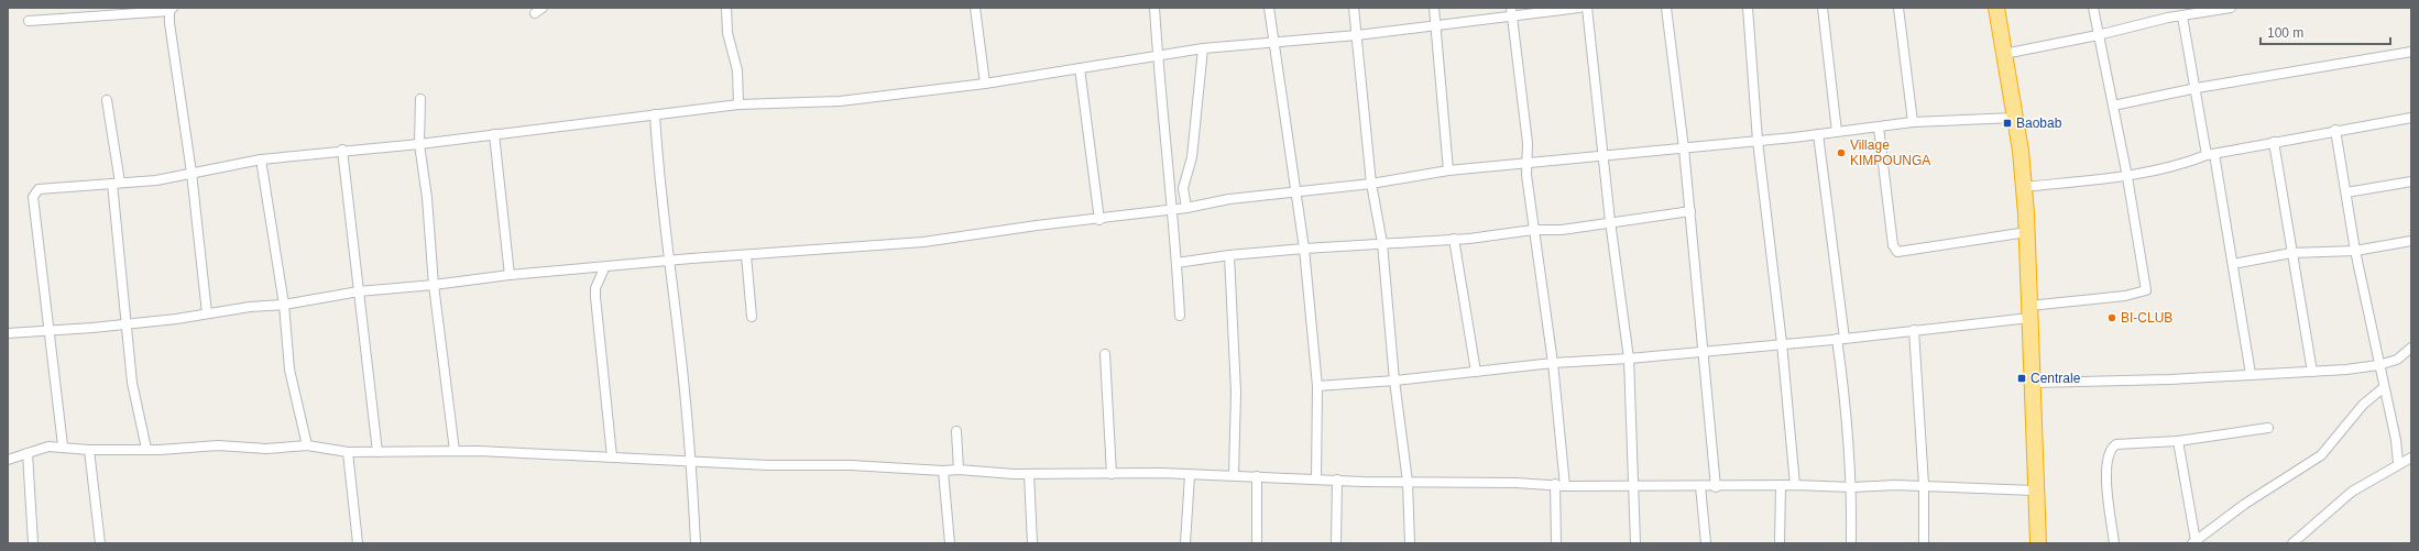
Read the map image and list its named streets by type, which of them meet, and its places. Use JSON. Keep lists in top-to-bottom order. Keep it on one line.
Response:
{"places":{"transit":["Baobab","Centrale"],"other":["Village KIMPOUNGA","BI-CLUB"]},"scale_bar":"100 m"}
